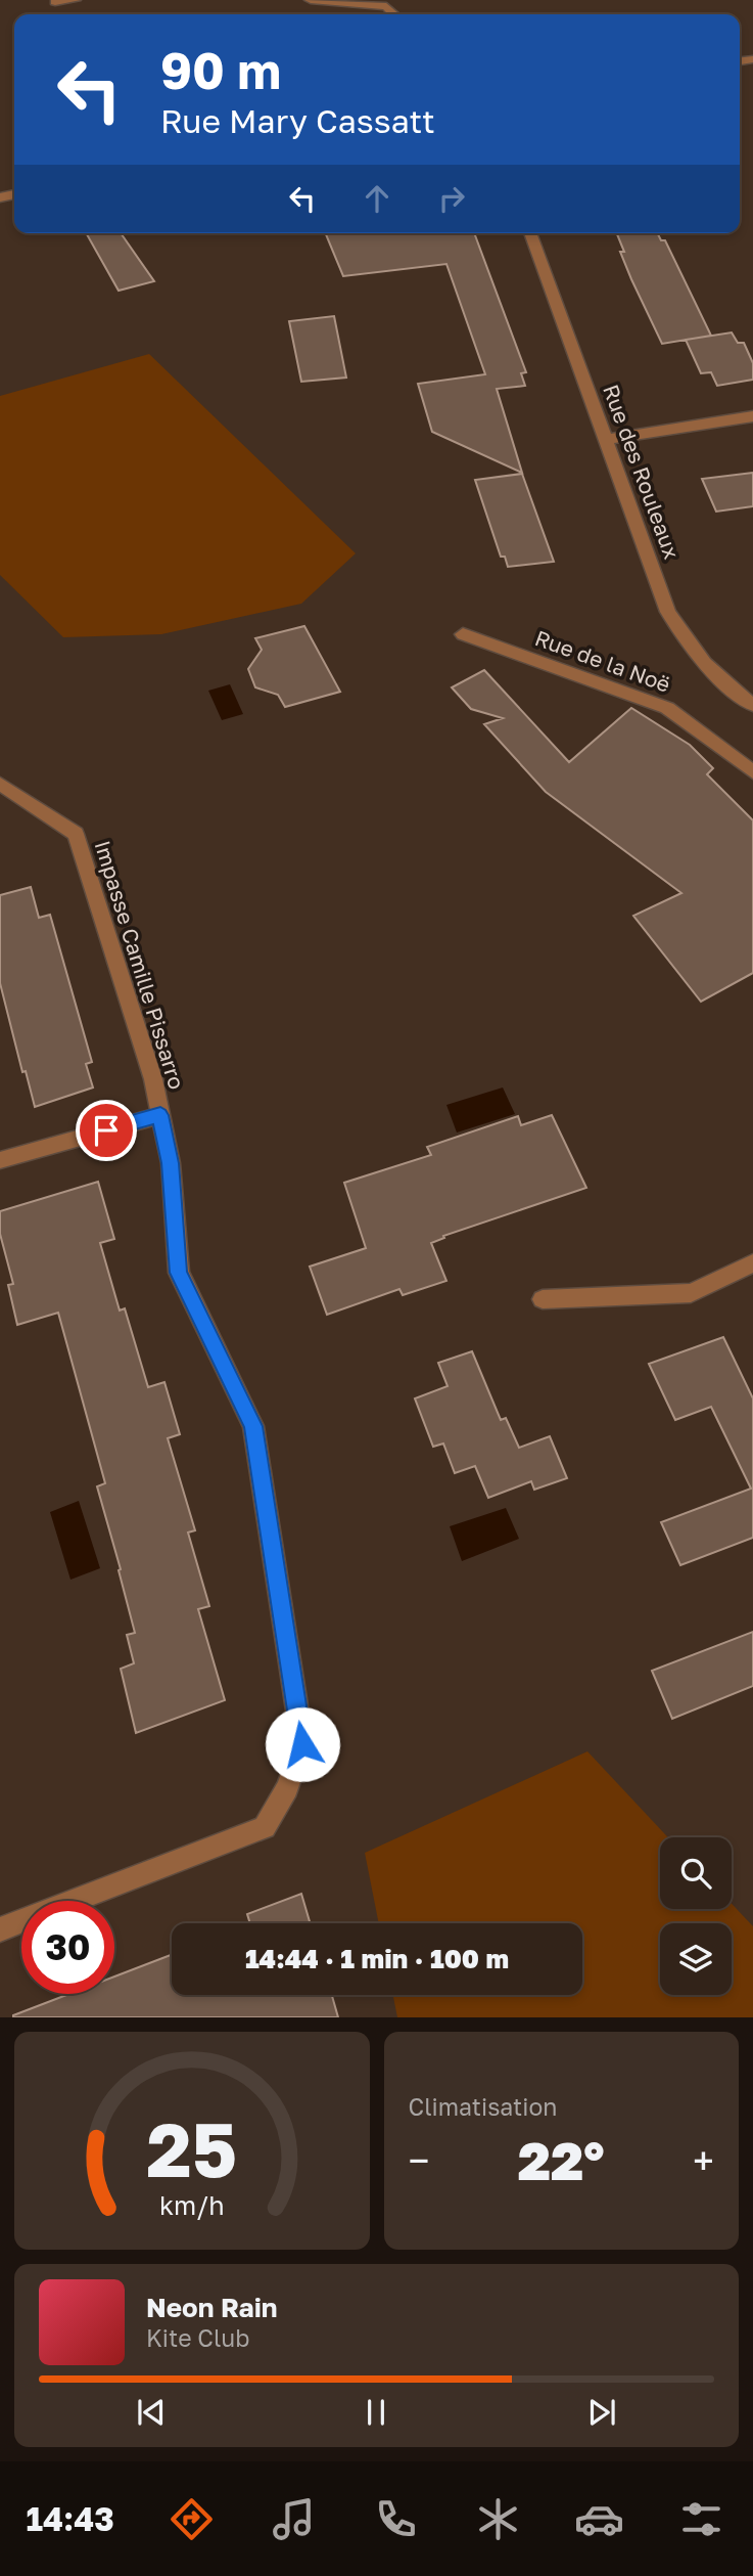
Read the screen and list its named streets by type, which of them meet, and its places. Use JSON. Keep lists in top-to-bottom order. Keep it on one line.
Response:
{"streets":{"street":["Rue des Rouleaux","Rue de la Noë","Impasse Camille Pissarro"]},"page":{"turn":["90 m","Rue Mary Cassatt"],"limit":"30","trip":"14:44 · 1 min · 100 m","tile":"Climatisation","heat":["−","22°","+"],"song":["Neon Rain","Kite Club"],"tabs":"14:43","gauge":["25","km/h"]}}
